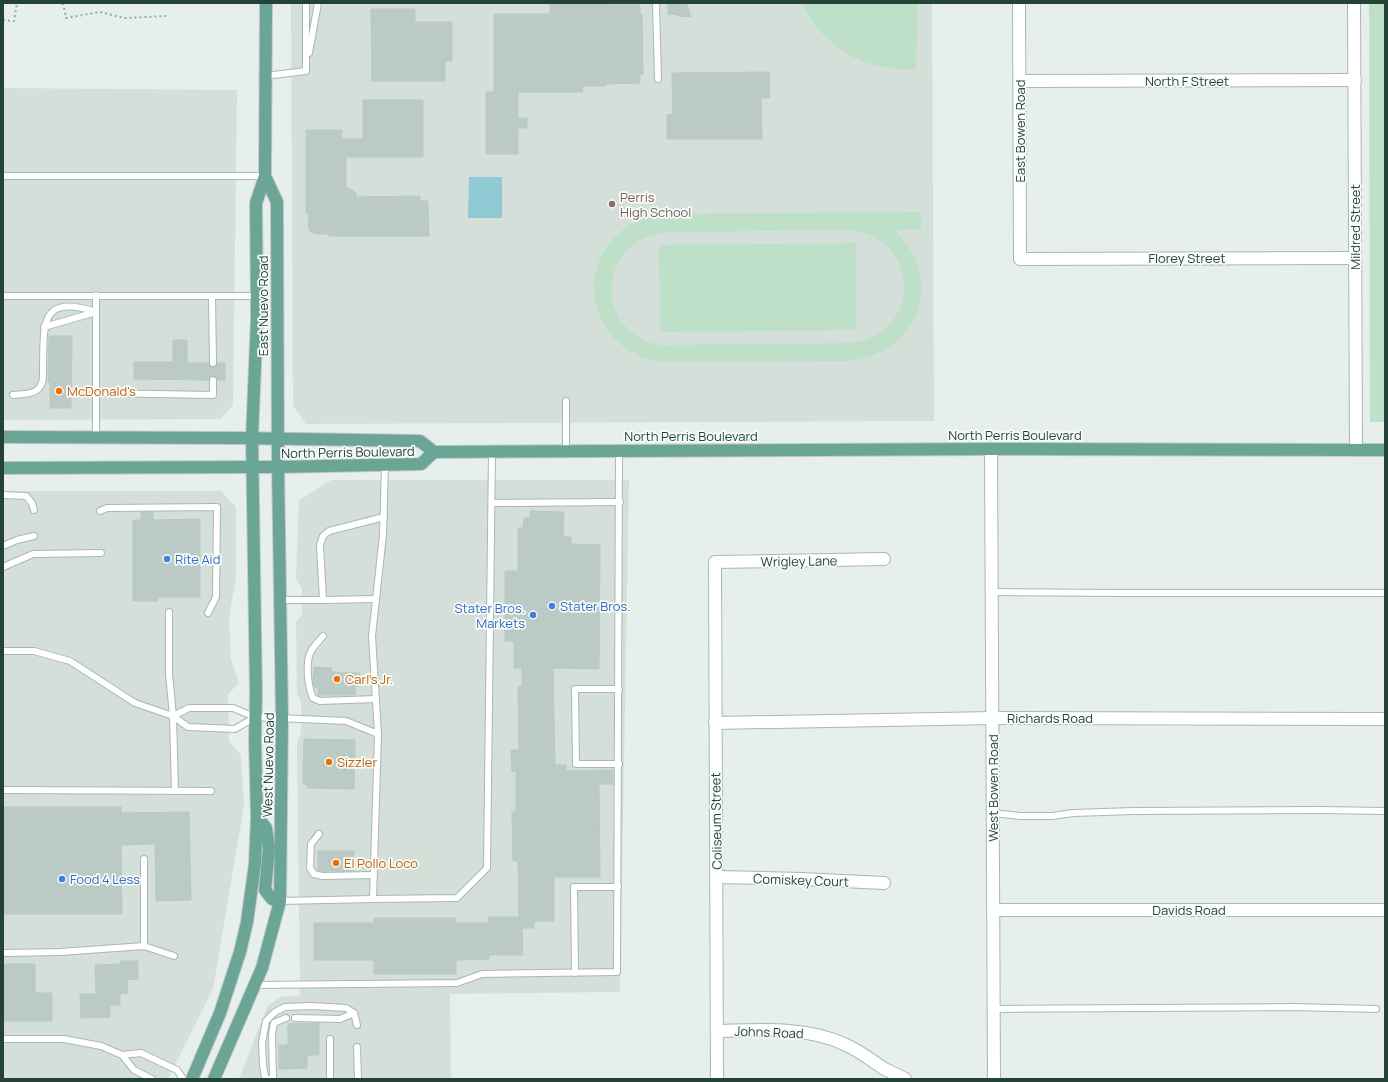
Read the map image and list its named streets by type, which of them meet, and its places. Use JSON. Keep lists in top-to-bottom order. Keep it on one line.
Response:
{"streets":{"main road":["East Nuevo Road","North Perris Boulevard","West Nuevo Road"],"street":["North F Street","East Bowen Road","Mildred Street","Florey Street","Wrigley Lane","Richards Road","West Bowen Road","Coliseum Street","Comiskey Court","Davids Road","Johns Road"]},"crossings":[["North F Street","East Bowen Road"],["North F Street","Mildred Street"],["East Bowen Road","Florey Street"],["Mildred Street","Florey Street"],["Mildred Street","North Perris Boulevard"],["East Nuevo Road","North Perris Boulevard"],["East Nuevo Road","West Nuevo Road"],["North Perris Boulevard","West Nuevo Road"],["North Perris Boulevard","West Bowen Road"],["Wrigley Lane","Coliseum Street"],["Richards Road","West Bowen Road"],["Richards Road","Coliseum Street"],["West Bowen Road","Davids Road"],["Coliseum Street","Comiskey Court"],["Coliseum Street","Johns Road"]],"places":["Perris High School","McDonald's","Rite Aid","Stater Bros.","Stater Bros. Markets","Carl's Jr.","Sizzler","El Pollo Loco","Food 4 Less"]}
